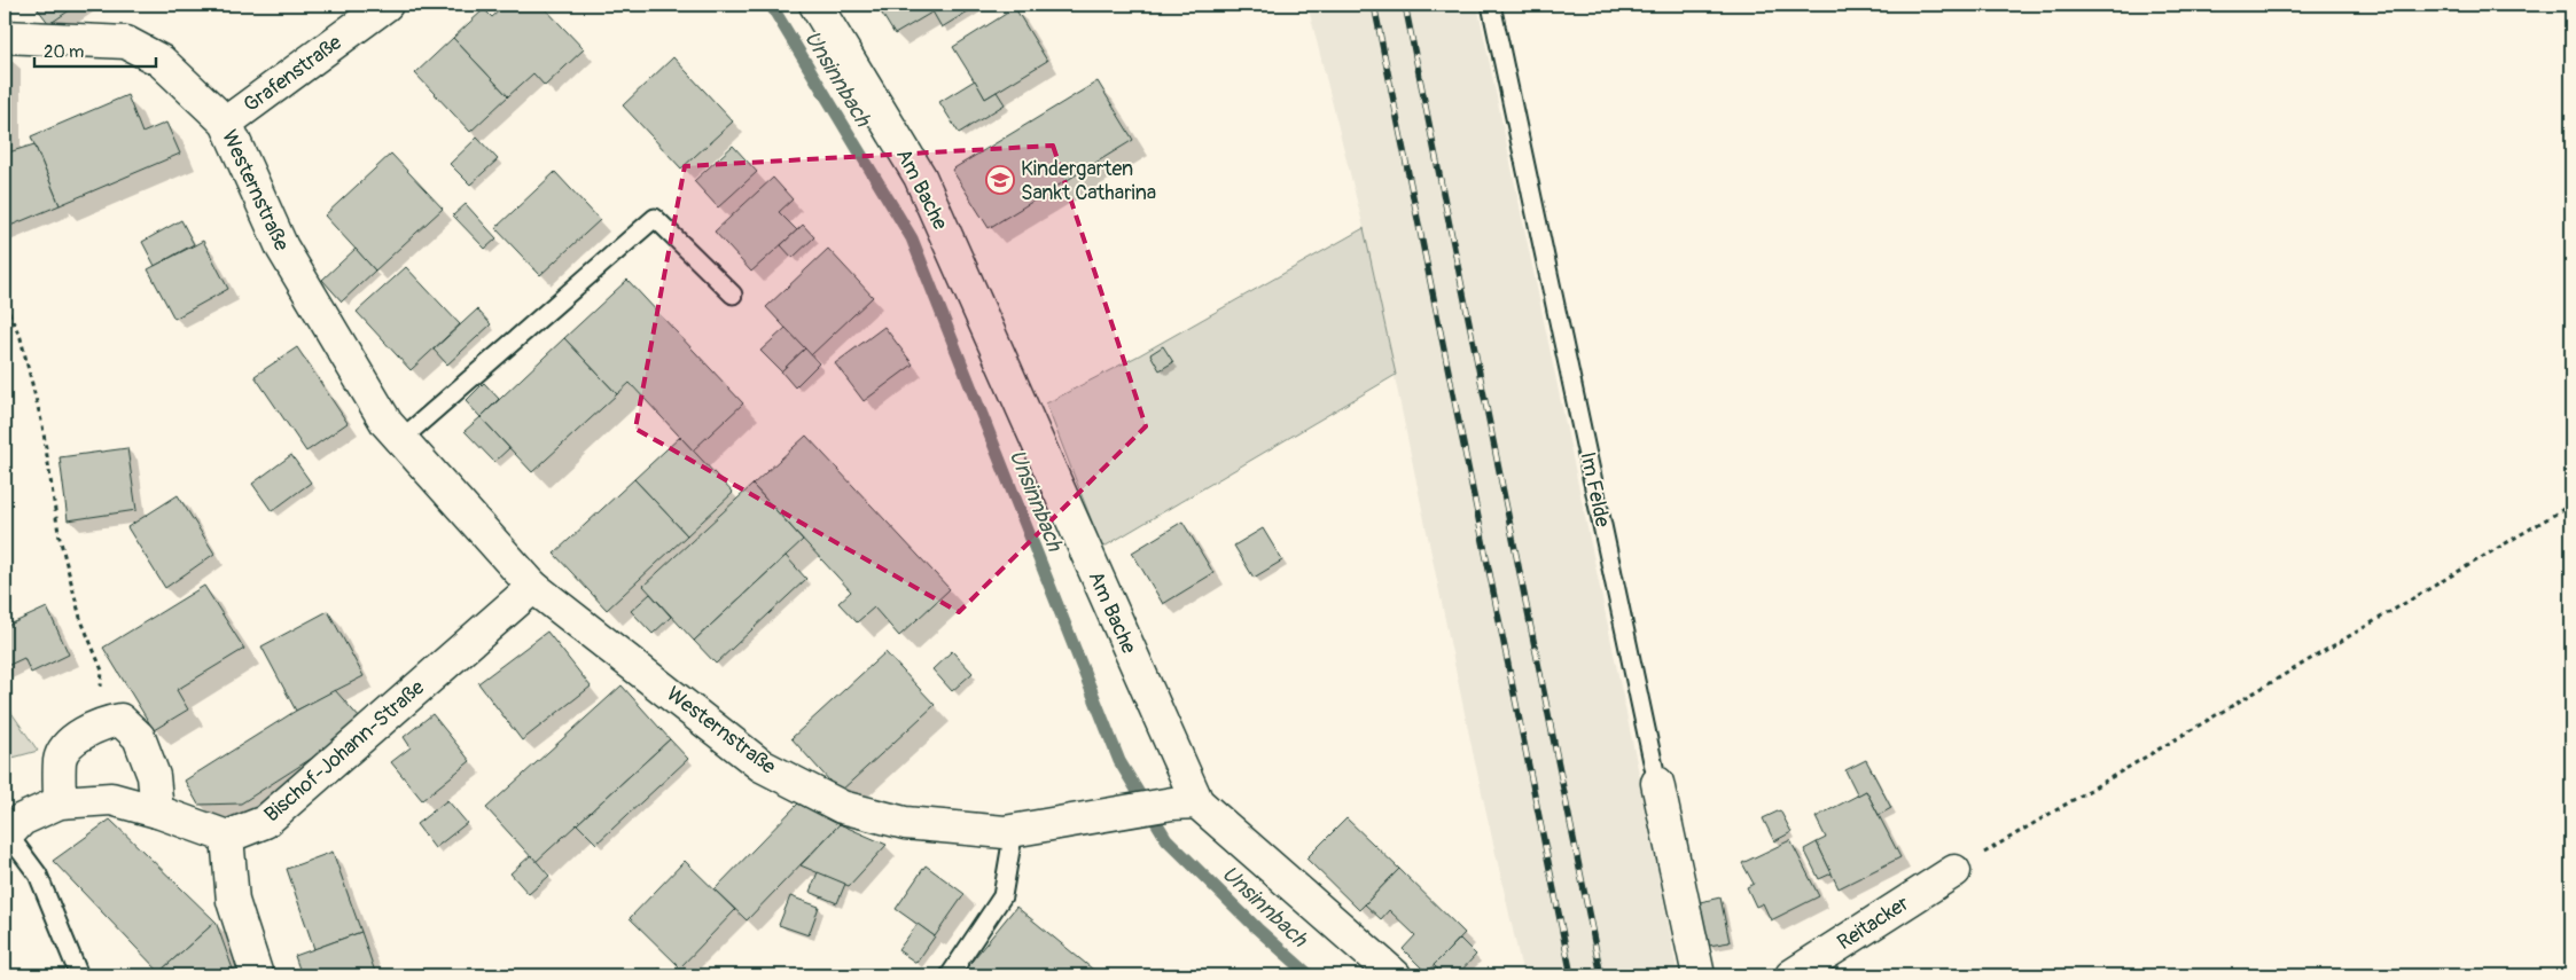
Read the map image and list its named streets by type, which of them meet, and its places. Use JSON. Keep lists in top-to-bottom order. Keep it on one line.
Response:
{"streets":{"street":["Grafenstraße","Am Bache","Westernstraße","Im Felde","Bischof-Johann-Straße","Reitacker"]},"crossings":[["Grafenstraße","Westernstraße"],["Am Bache","Westernstraße"],["Westernstraße","Bischof-Johann-Straße"]],"water":["Unsinnbach"],"places":{"school or university":["Kindergarten Sankt Catharina"]},"scale_bar":"20 m"}
